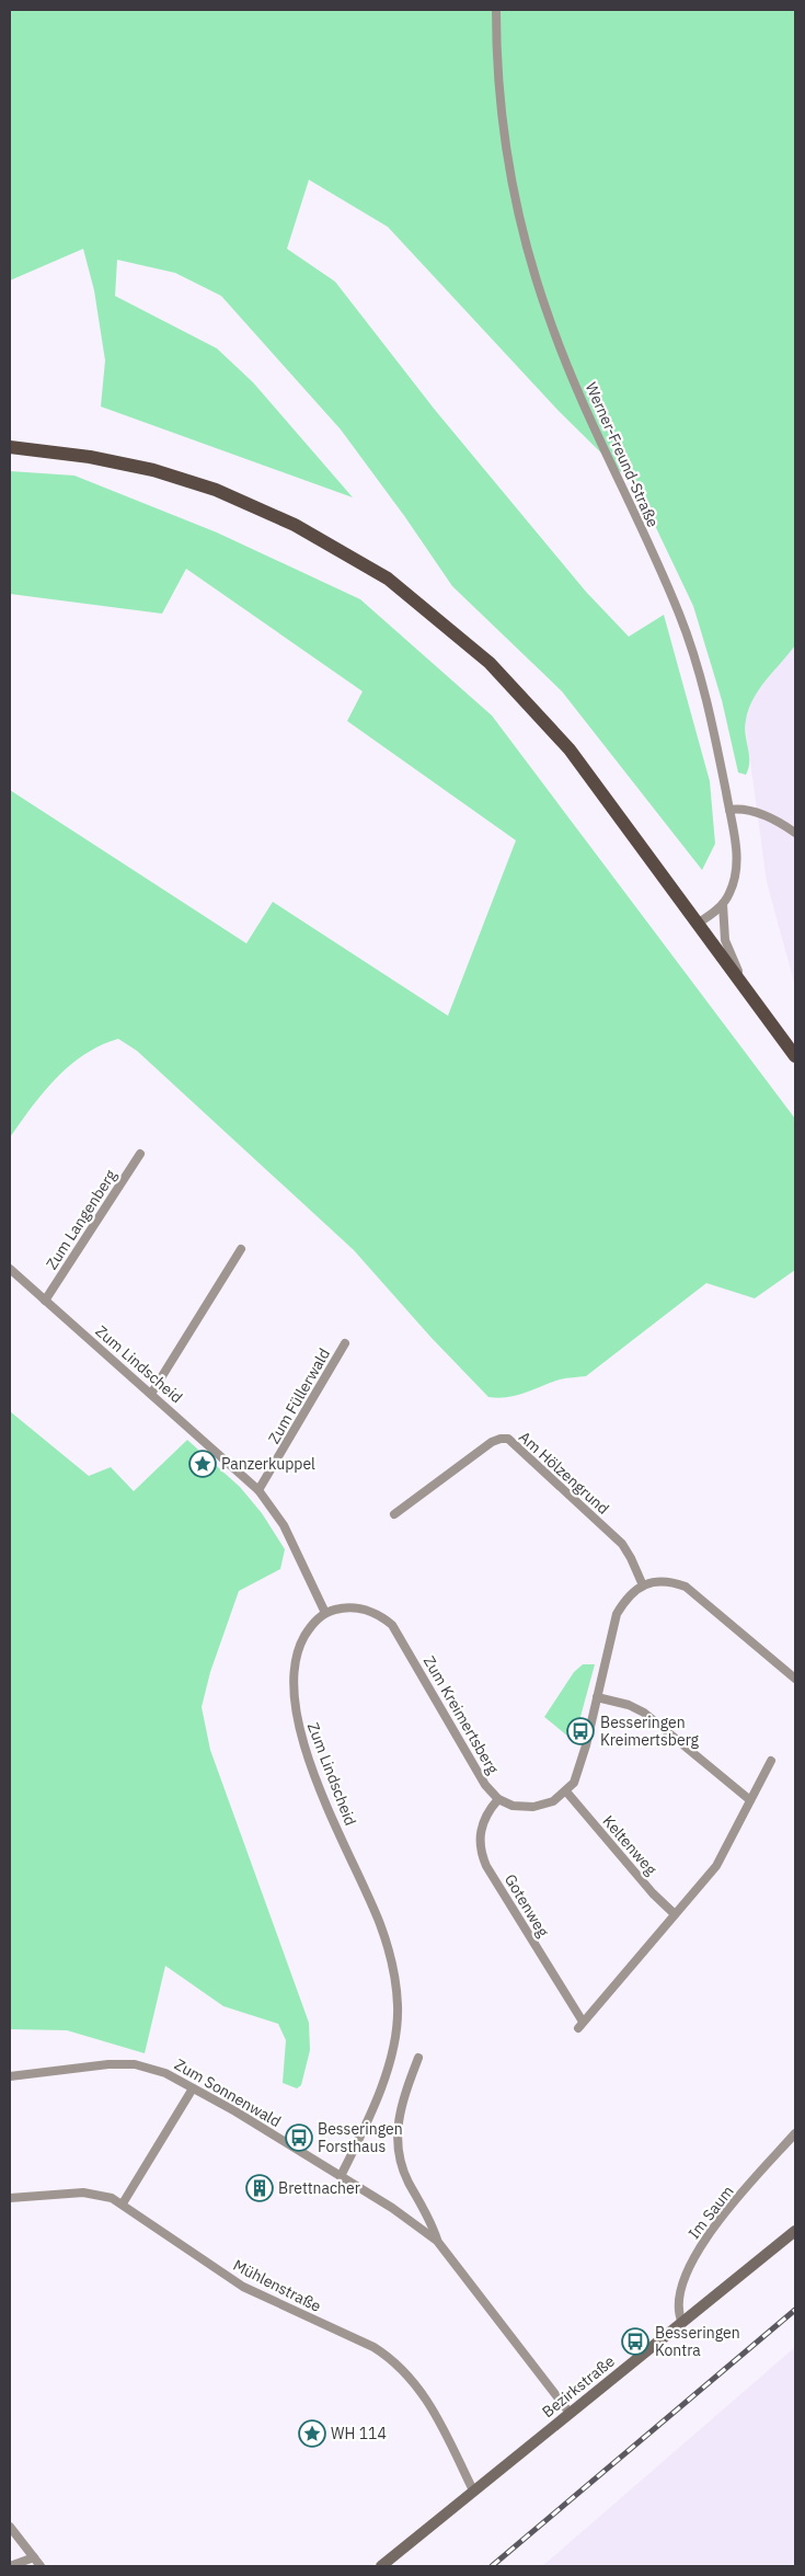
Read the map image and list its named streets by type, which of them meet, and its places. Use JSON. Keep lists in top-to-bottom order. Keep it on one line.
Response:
{"streets":{"street":["Werner-Freund-Straße","Zum Langenberg","Zum Lindscheid","Zum Füllerwald","Am Hölzengrund","Zum Kreimertsberg","Keltenweg","Gotenweg","Zum Sonnenwald","Im Saum","Mühlenstraße","Bezirkstraße"]},"crossings":[["Zum Langenberg","Zum Lindscheid"],["Zum Lindscheid","Zum Füllerwald"],["Zum Lindscheid","Zum Kreimertsberg"],["Zum Lindscheid","Zum Sonnenwald"],["Zum Kreimertsberg","Gotenweg"],["Keltenweg","Gotenweg"],["Zum Sonnenwald","Bezirkstraße"],["Im Saum","Bezirkstraße"],["Mühlenstraße","Bezirkstraße"]],"places":{"place":["Panzerkuppel","WH 114"],"bus stop":["Besseringen Kreimertsberg","Besseringen Forsthaus","Besseringen Kontra"],"building":["Brettnacher"]}}
